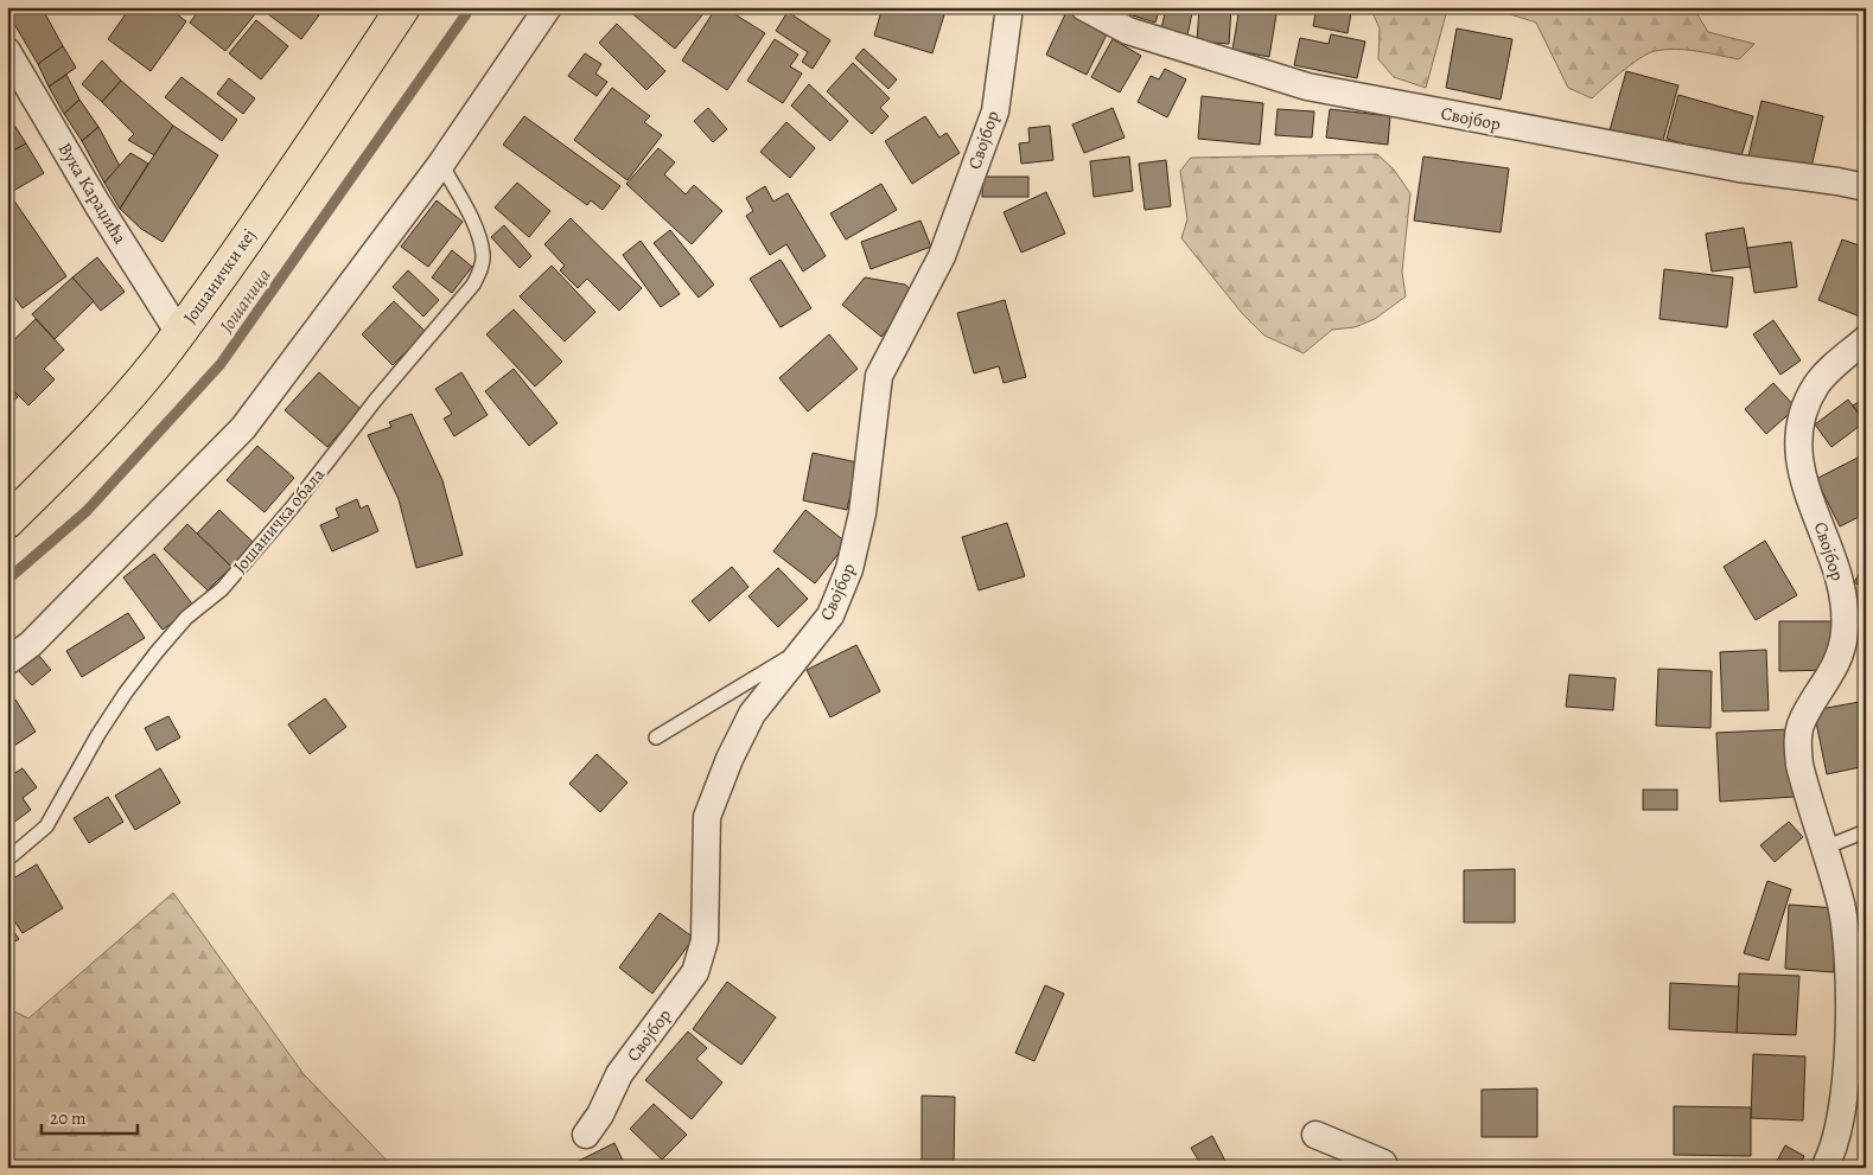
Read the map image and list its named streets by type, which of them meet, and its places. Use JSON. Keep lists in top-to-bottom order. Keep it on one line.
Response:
{"streets":{"main road":["Јошанички кеј"],"street":["Својбор","Вука Караџића"],"lane":["Јошаничка обала"]},"crossings":[["Вука Караџића","Јошанички кеј"]],"water":["Јошаница"],"scale_bar":"20 m"}
